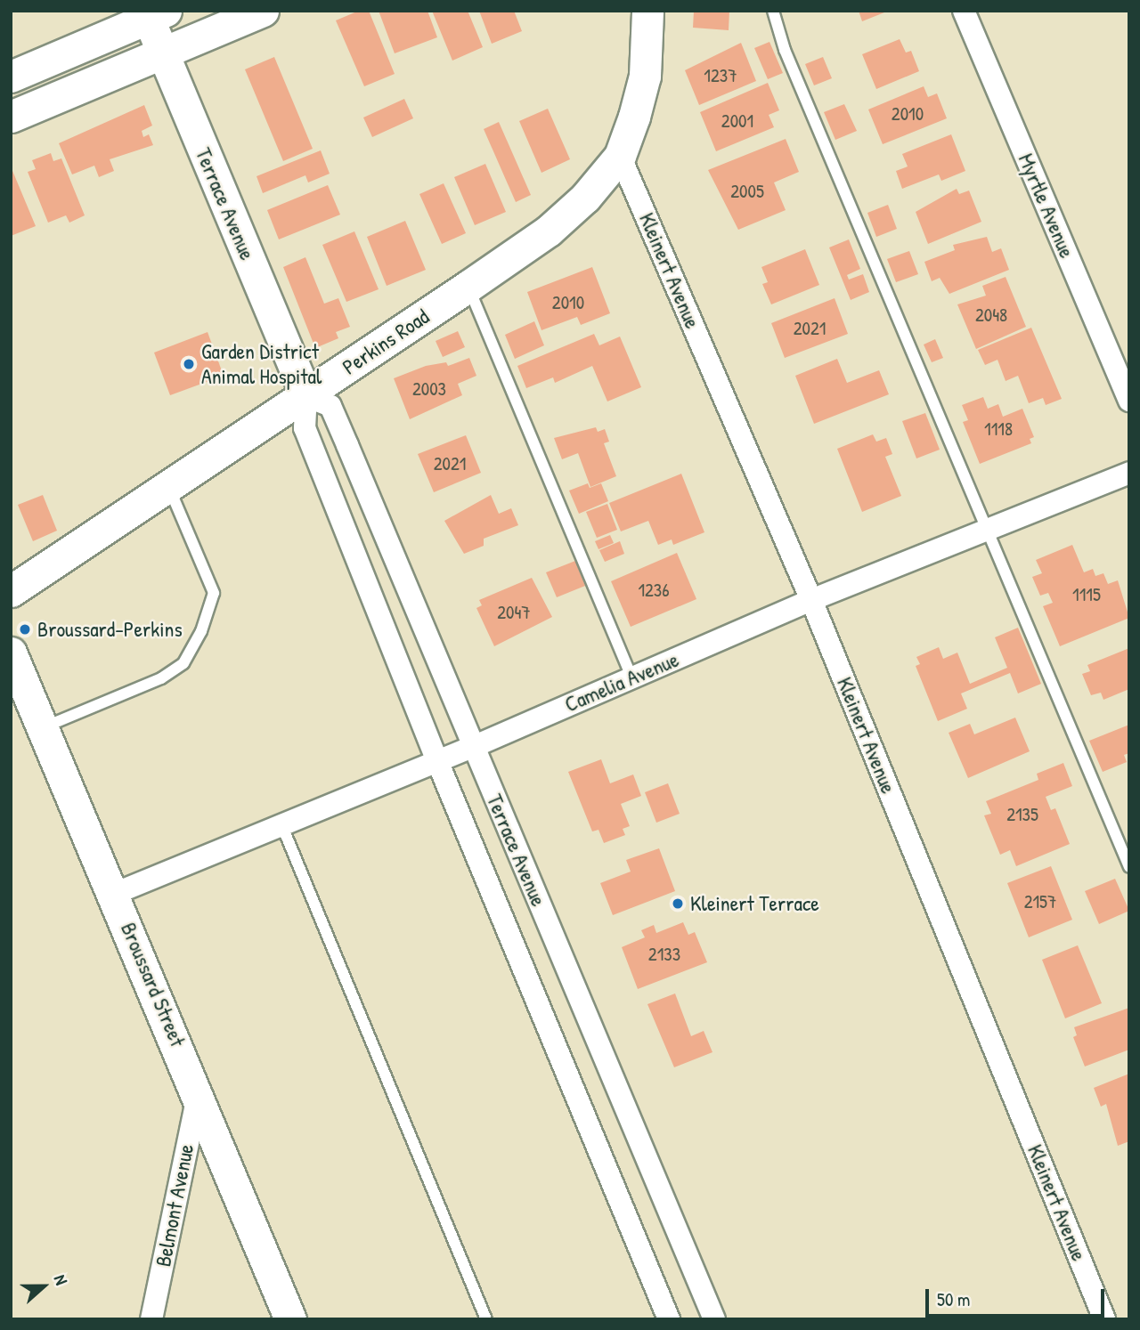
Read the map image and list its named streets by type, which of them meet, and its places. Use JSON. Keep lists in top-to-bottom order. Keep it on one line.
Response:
{"streets":{"street":["Terrace Avenue","Myrtle Avenue","Kleinert Avenue","Perkins Road","Camelia Avenue","Broussard Street","Belmont Avenue"]},"crossings":[["Terrace Avenue","Perkins Road"],["Terrace Avenue","Camelia Avenue"],["Kleinert Avenue","Perkins Road"],["Kleinert Avenue","Camelia Avenue"],["Camelia Avenue","Broussard Street"],["Broussard Street","Belmont Avenue"]],"places":["Garden District Animal Hospital","Broussard-Perkins","Kleinert Terrace"],"house_numbers":["1237","2010","2001","2005","2010","2048","2021","2003","1118","2021","1236","1115","2047","2135","2157","2133"],"scale_bar":"50 m","north":"right"}
